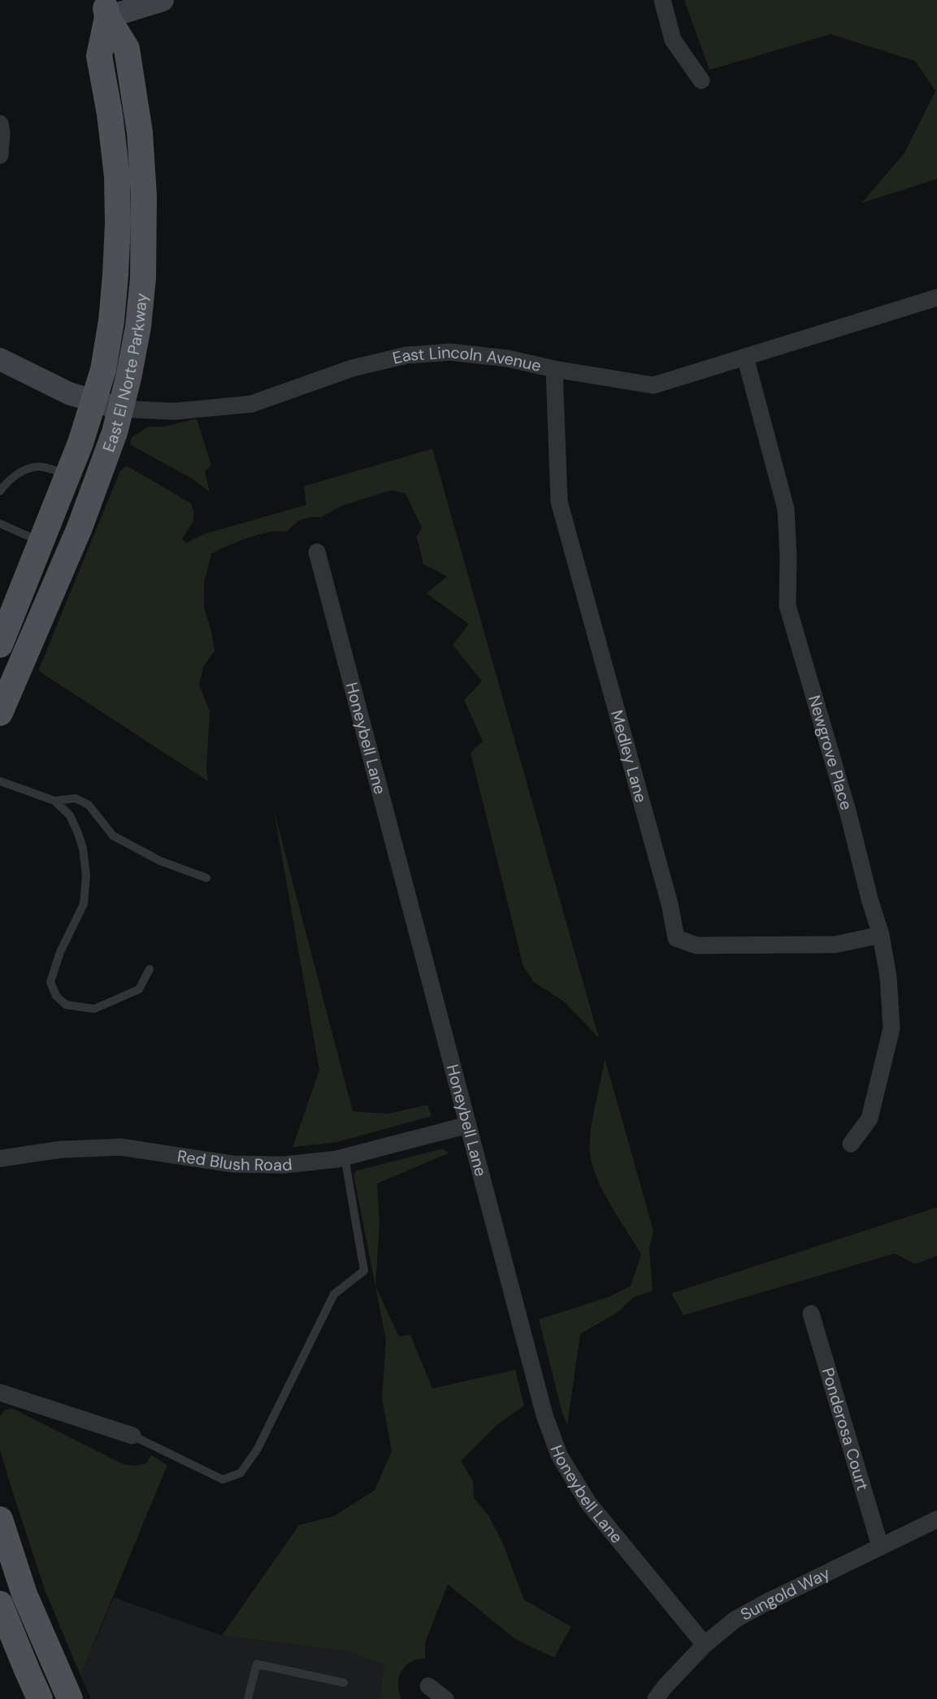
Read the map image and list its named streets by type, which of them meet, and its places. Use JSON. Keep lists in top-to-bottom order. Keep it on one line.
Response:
{"streets":{"main road":["East Lincoln Avenue","East El Norte Parkway"],"street":["Honeybell Lane","Newgrove Place","Medley Lane","Red Blush Road","Ponderosa Court","Sungold Way"]},"crossings":[["East Lincoln Avenue","East El Norte Parkway"],["East Lincoln Avenue","Newgrove Place"],["East Lincoln Avenue","Medley Lane"],["Honeybell Lane","Red Blush Road"],["Honeybell Lane","Sungold Way"],["Newgrove Place","Medley Lane"],["Ponderosa Court","Sungold Way"]]}
